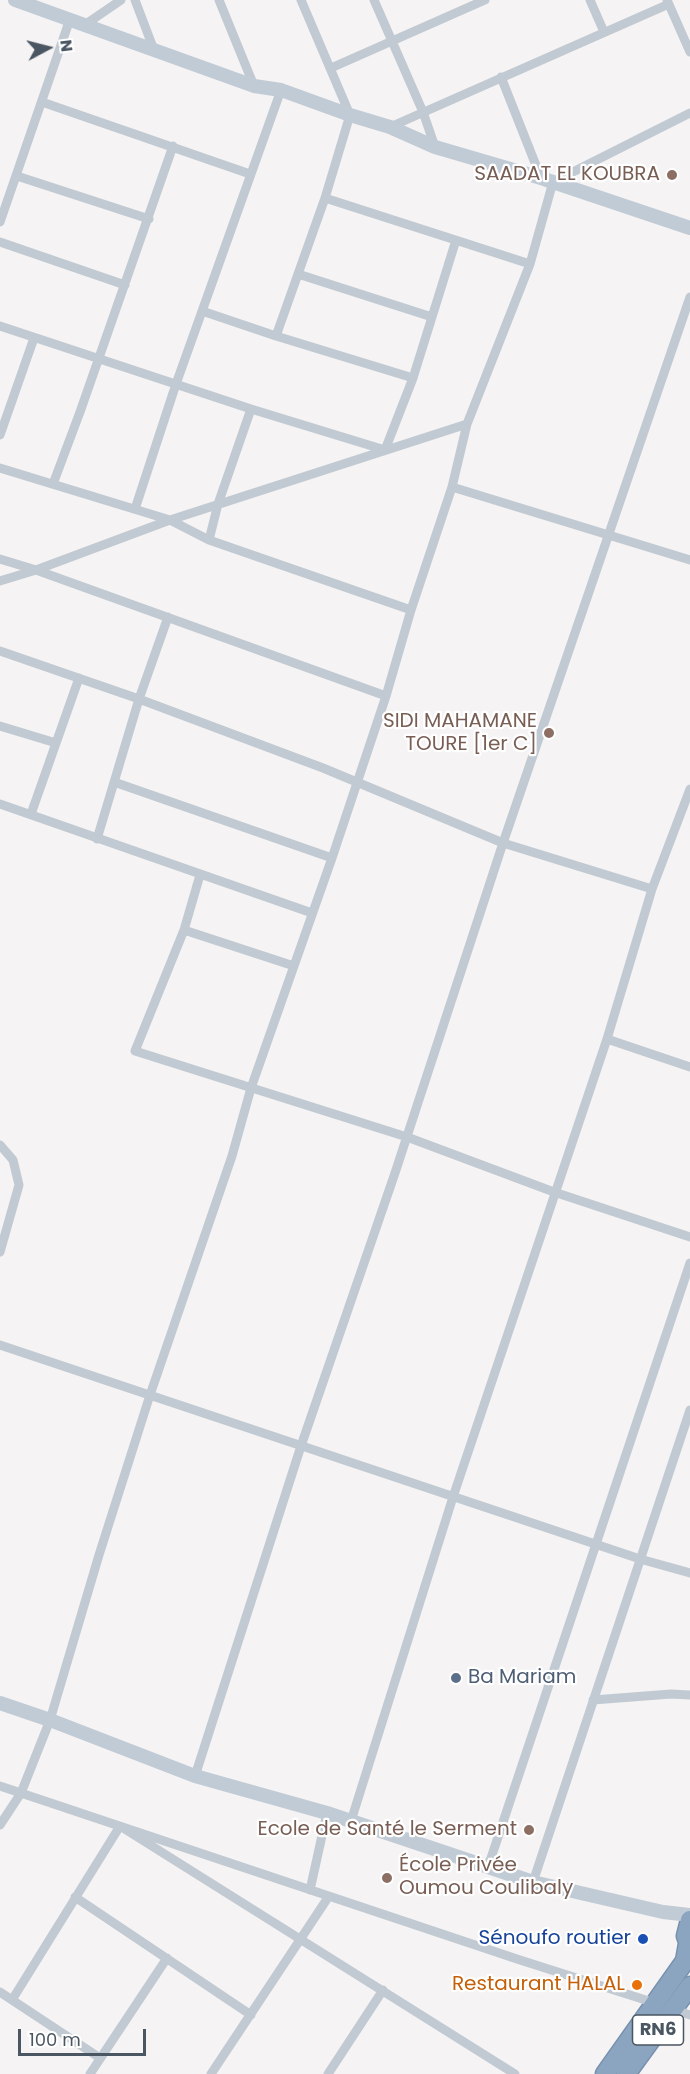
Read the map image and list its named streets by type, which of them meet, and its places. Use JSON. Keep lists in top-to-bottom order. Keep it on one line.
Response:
{"streets":{"highway":["RN6"]},"places":["SAADAT EL KOUBRA","SIDI MAHAMANE TOURE [1er C]","Ba Mariam","Ecole de Santé le Serment","École Privée Oumou Coulibaly","Sénoufo routier","Restaurant HALAL"],"scale_bar":"100 m","north":"right"}
